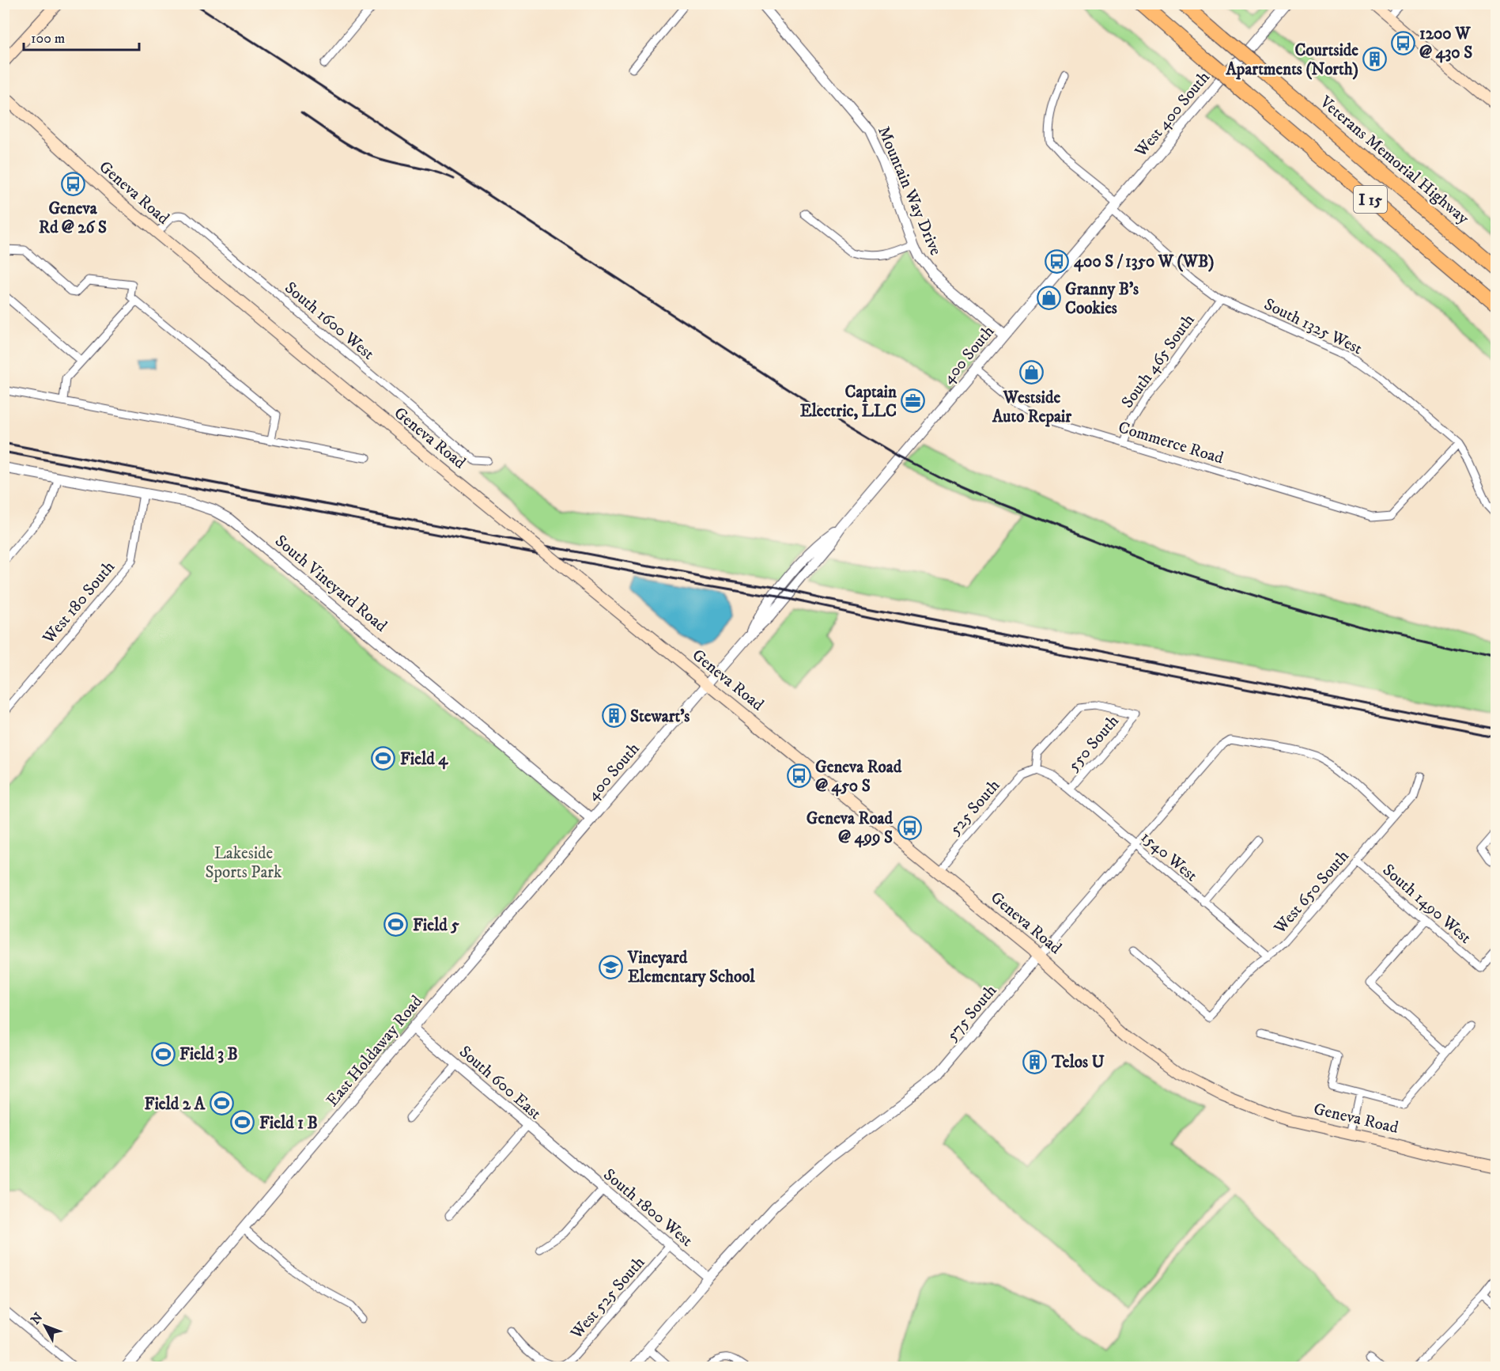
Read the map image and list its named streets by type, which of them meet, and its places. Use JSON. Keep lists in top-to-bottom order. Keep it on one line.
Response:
{"streets":{"highway":["Veterans Memorial Highway","I 15"],"main road":["Geneva Road"],"street":["West 400 South","Mountain Way Drive","South 1600 West","South 1325 West","400 South","South 465 South","Commerce Road","South Vineyard Road","West 180 South","550 South","525 South","1540 West","West 650 South","South 1490 West","575 South","East Holdaway Road","South 600 East","South 1800 West","West 525 South"]},"crossings":[["West 400 South","South 1325 West"],["West 400 South","400 South"],["Mountain Way Drive","400 South"],["Geneva Road","South 1600 West"],["Geneva Road","400 South"],["Geneva Road","525 South"],["Geneva Road","575 South"],["South 1325 West","400 South"],["South 1325 West","South 465 South"],["South 1325 West","Commerce Road"],["400 South","Commerce Road"],["400 South","South Vineyard Road"],["400 South","East Holdaway Road"],["South 465 South","Commerce Road"],["South Vineyard Road","West 180 South"],["South Vineyard Road","East Holdaway Road"],["550 South","525 South"],["550 South","1540 West"],["525 South","1540 West"],["1540 West","West 650 South"],["1540 West","575 South"],["West 650 South","South 1490 West"],["West 650 South","575 South"],["575 South","South 1800 West"],["East Holdaway Road","South 600 East"],["South 600 East","South 1800 West"],["South 1800 West","West 525 South"]],"parks":["Lakeside Sports Park"],"places":{"bus stop":["1200 W @ 430 S","Geneva Rd @ 26 S","400 S / 1350 W (WB)","Geneva Road @ 450 S","Geneva Road @ 499 S"],"building":["Courtside Apartments (North)","Stewart's","Telos U"],"shop":["Granny B's Cookies","Westside Auto Repair"],"office":["Captain Electric, LLC"],"sports":["Field 4","Field 5","Field 3 B","Field 2 A","Field 1 B"],"school or university":["Vineyard Elementary School"]},"scale_bar":"100 m","north":"top left"}
